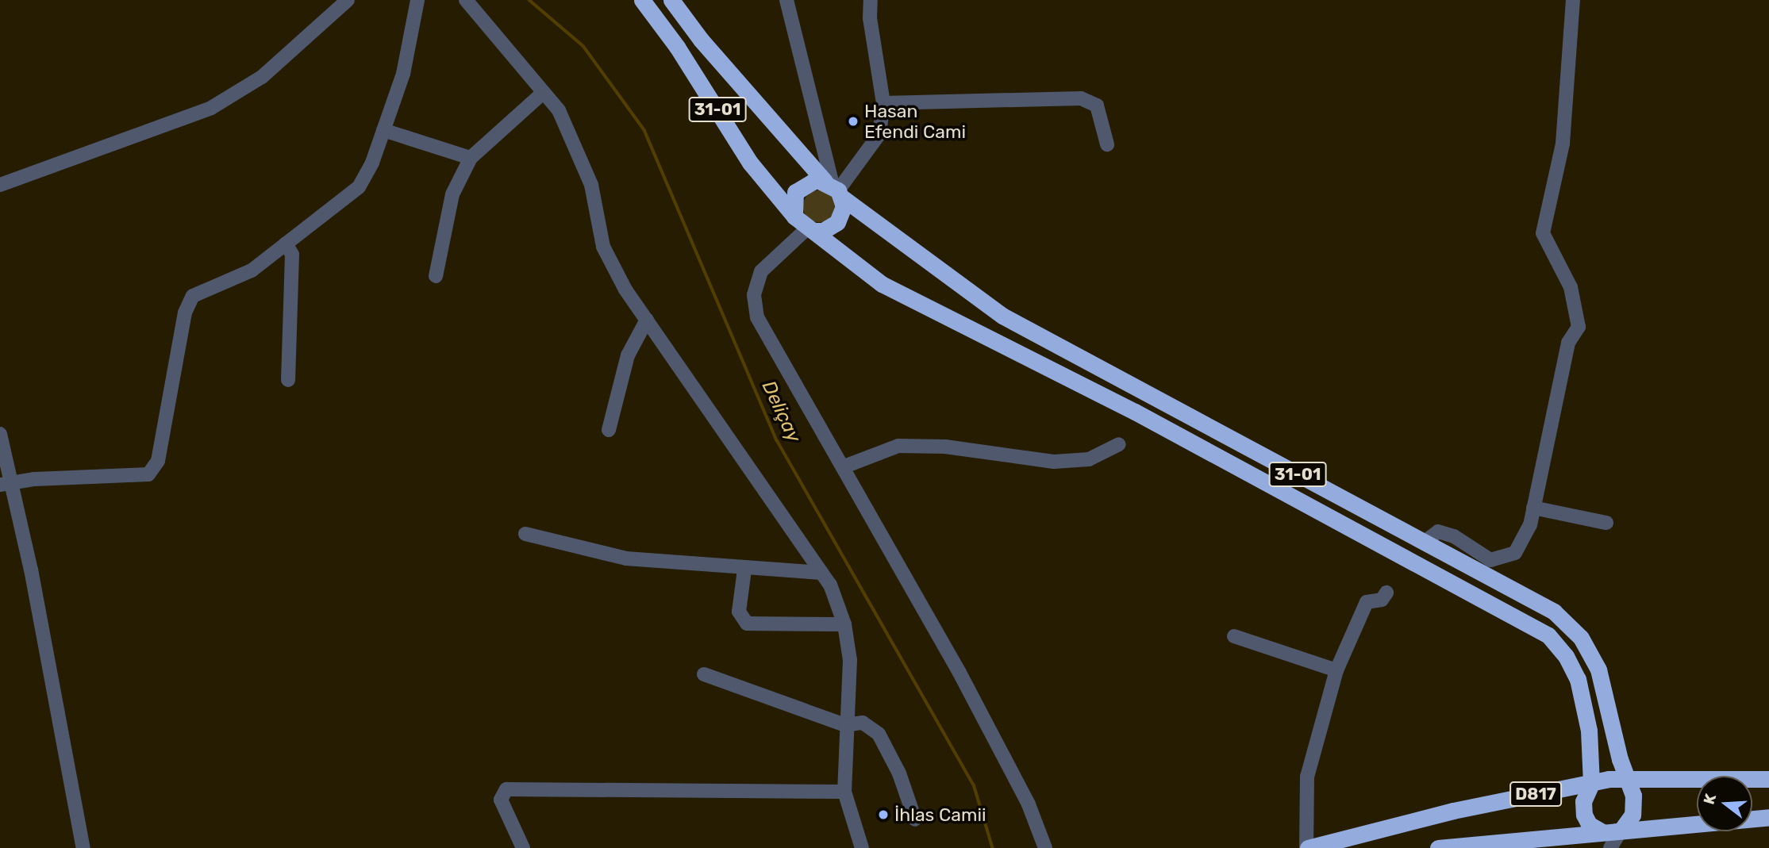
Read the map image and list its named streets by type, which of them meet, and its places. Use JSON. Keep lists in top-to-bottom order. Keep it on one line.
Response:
{"streets":{"highway":["31-01","D817"]},"crossings":[["31-01","D817"]],"water":["Deliçay"],"places":["Hasan Efendi Cami","İhlas Camii"],"north":"left"}
